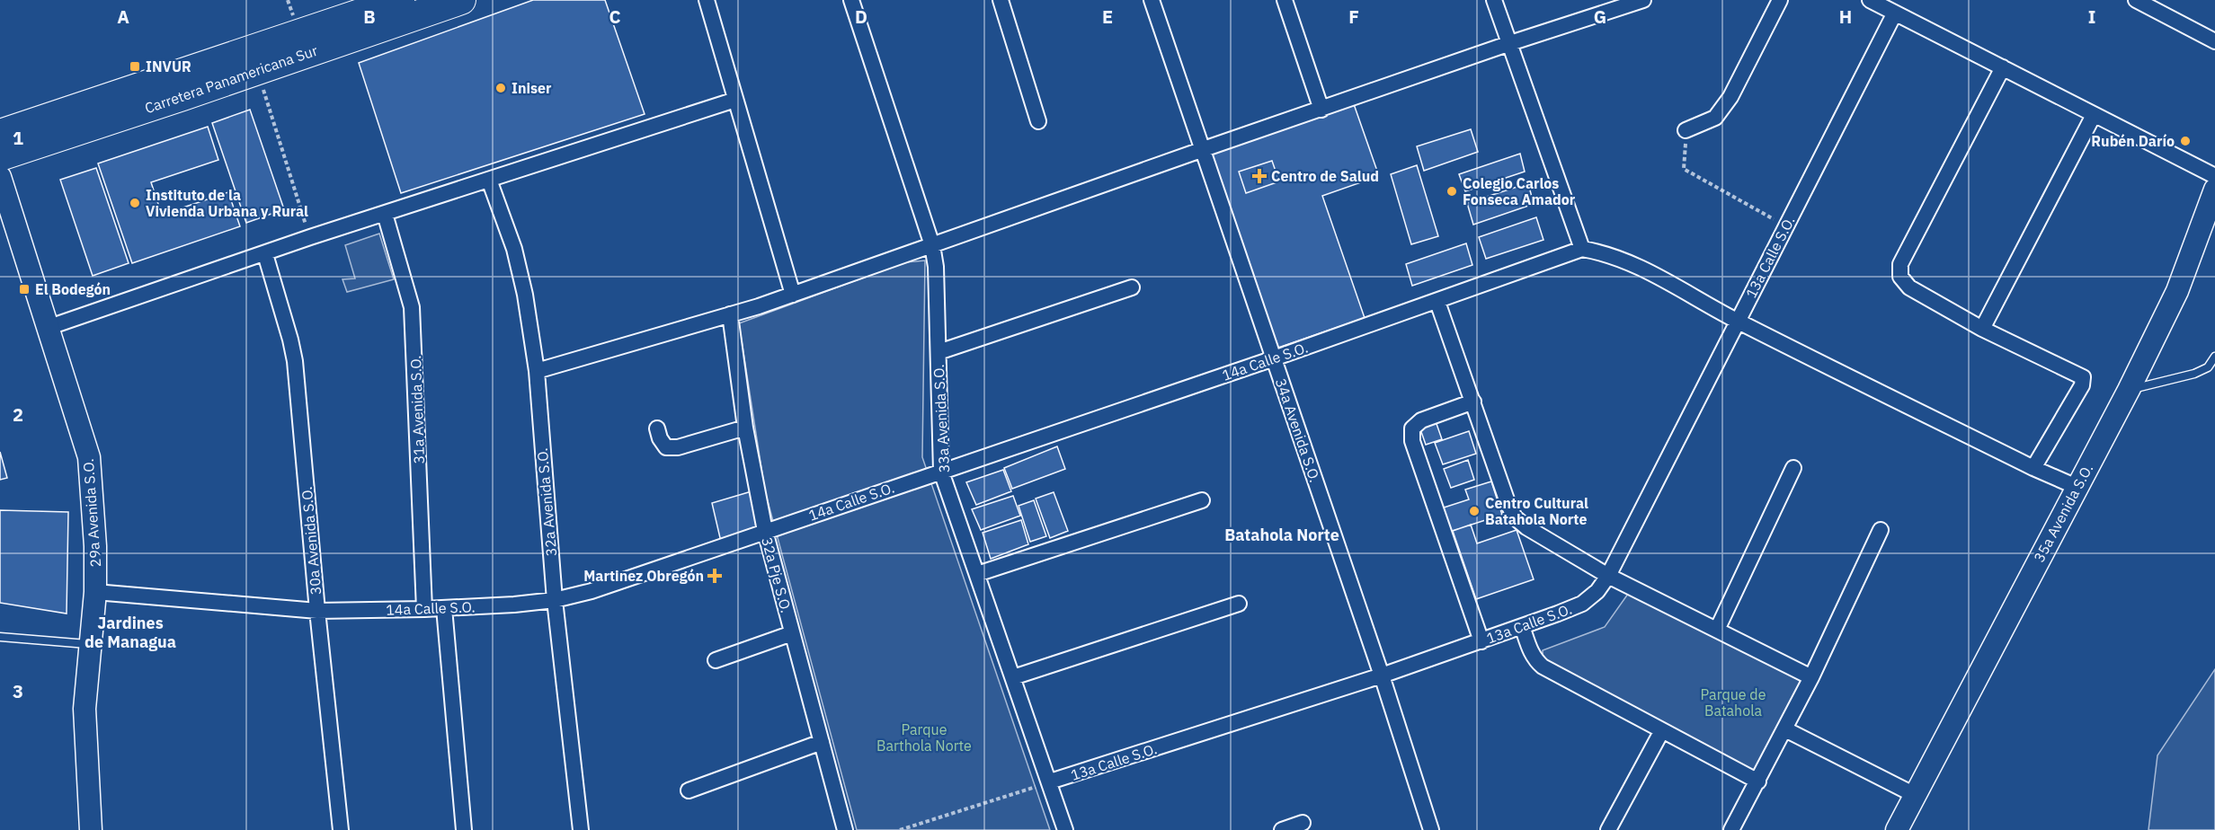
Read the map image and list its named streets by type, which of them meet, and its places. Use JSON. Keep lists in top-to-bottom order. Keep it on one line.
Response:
{"streets":{"highway":["Carretera Panamericana Sur"],"main road":["29a Avenida S.O.","35a Avenida S.O."],"street":["13a Calle S.O.","14a Calle S.O.","31a Avenida S.O.","33a Avenida S.O.","34a Avenida S.O.","32a Avenida S.O.","30a Avenida S.O.","32a Pje S.O."]},"crossings":[["13a Calle S.O.","33a Avenida S.O."],["13a Calle S.O.","34a Avenida S.O."],["14a Calle S.O.","31a Avenida S.O."],["14a Calle S.O.","33a Avenida S.O."],["14a Calle S.O.","34a Avenida S.O."],["14a Calle S.O.","32a Avenida S.O."],["14a Calle S.O.","29a Avenida S.O."],["14a Calle S.O.","30a Avenida S.O."],["14a Calle S.O.","32a Pje S.O."]],"districts":["Batahola Norte","Jardines de Managua"],"parks":["Parque de Batahola","Parque Barthola Norte"],"places":{"transit":["INVUR","El Bodegón"],"other":["Iniser","Rubén Darío","Colegio Carlos Fonseca Amador","Instituto de la Vivienda Urbana y Rural","Centro Cultural Batahola Norte"],"health":["Centro de Salud","Martinez Obregón"]},"grid":{"columns":["A","B","C","D","E","F","G","H","I"],"rows":["1","2","3"]}}
